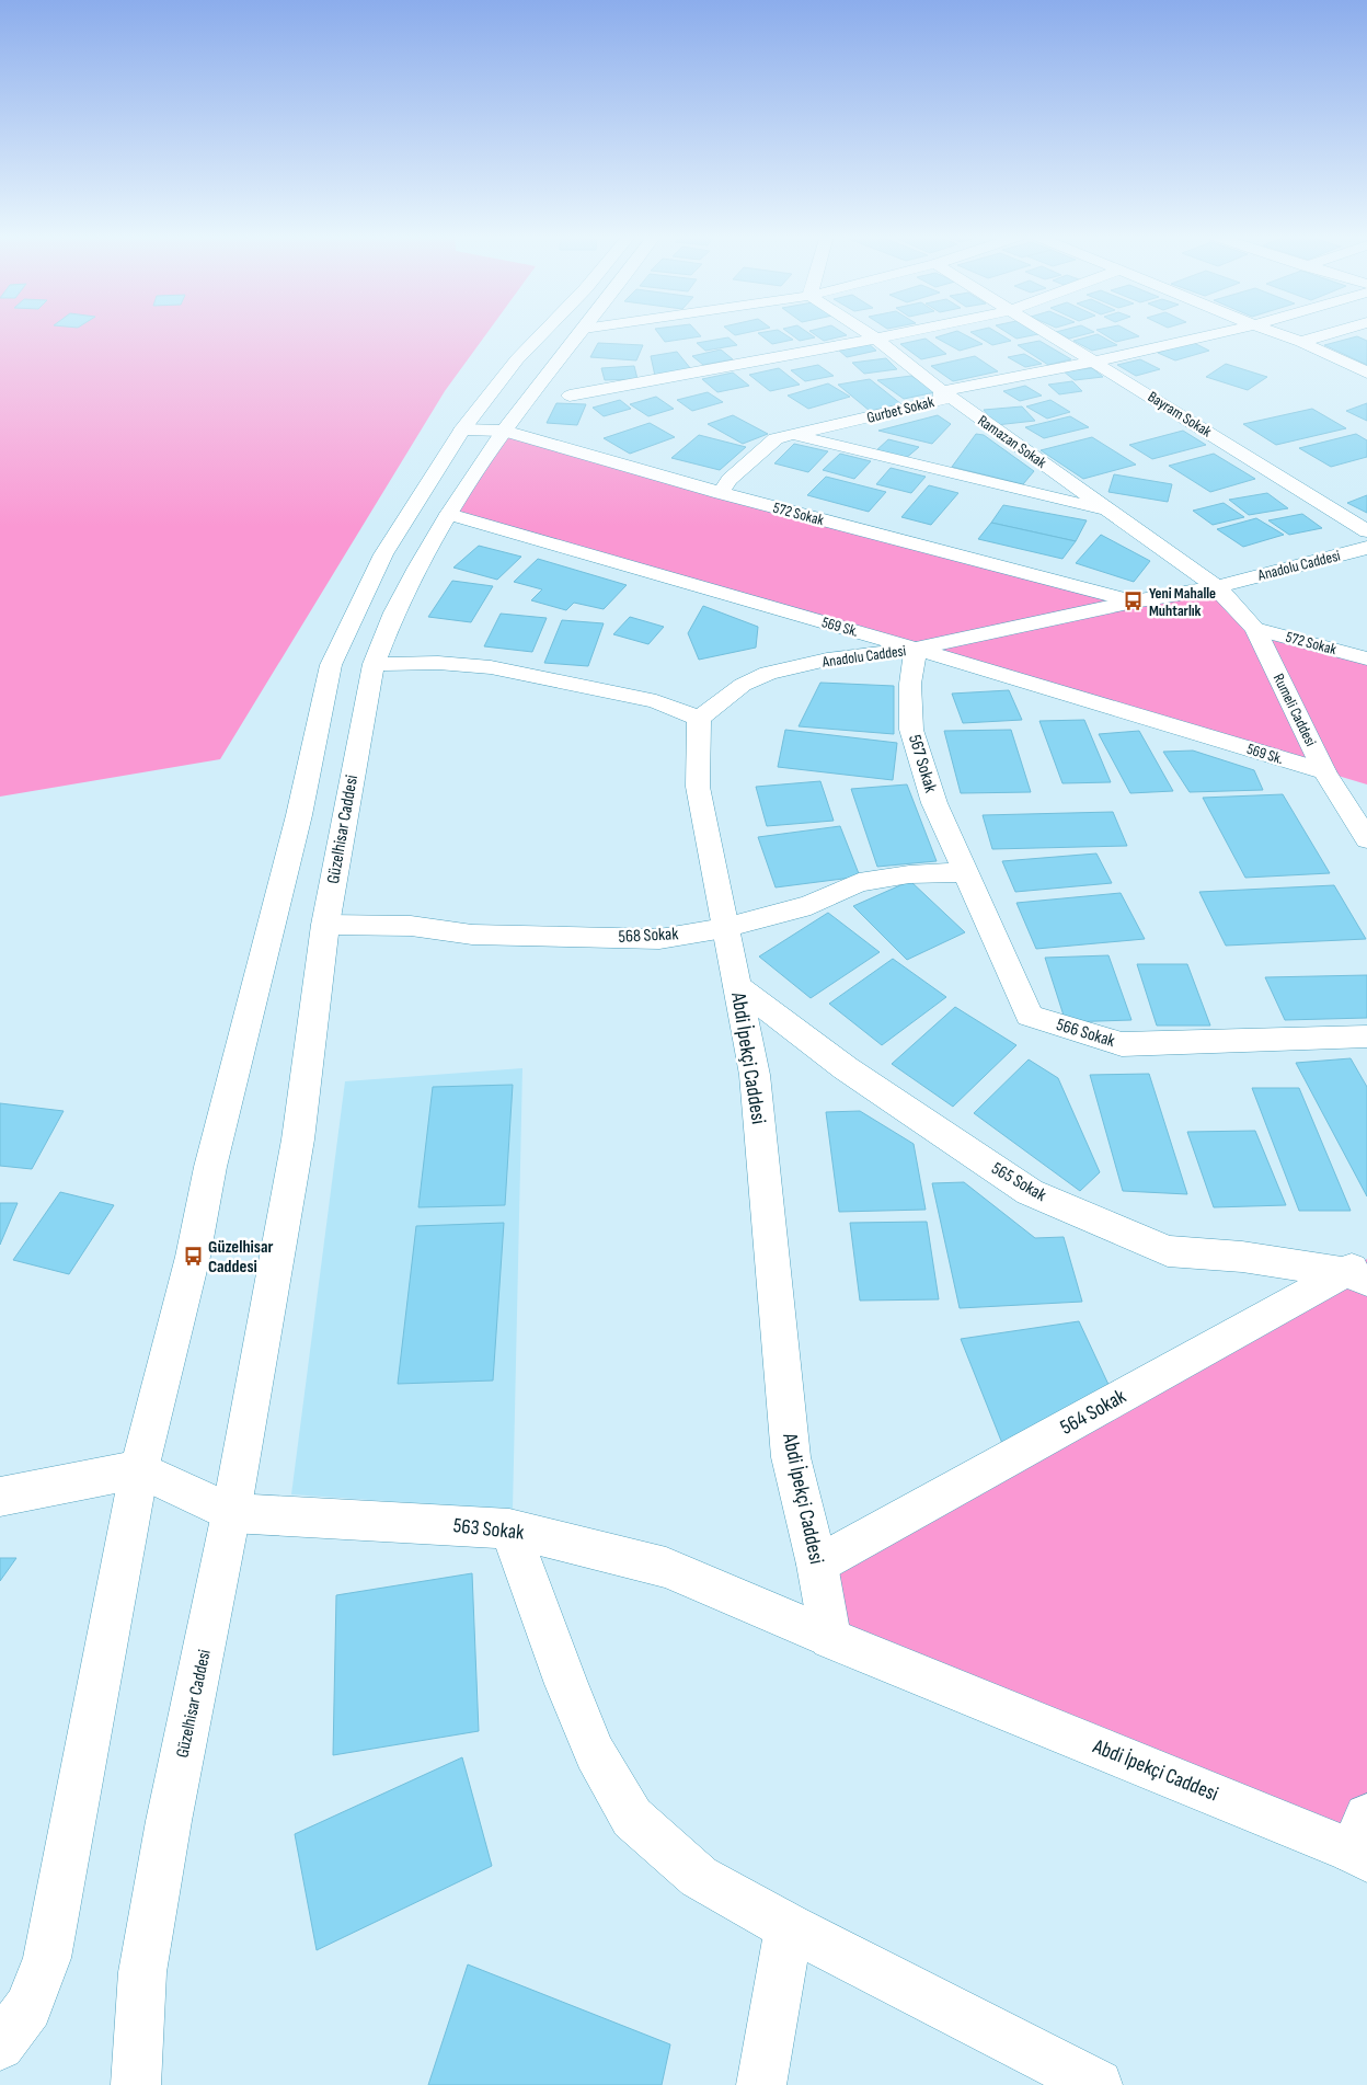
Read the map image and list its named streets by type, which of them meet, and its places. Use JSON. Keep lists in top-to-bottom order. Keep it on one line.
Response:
{"streets":{"street":["Gurbet Sokak","Bayram Sokak","Ramazan Sokak","572 Sokak","Anadolu Caddesi","569 Sk.","Rumeli Caddesi","567 Sokak","Güzelhisar Caddesi","568 Sokak","566 Sokak","Abdi İpekçi Caddesi","565 Sokak","564 Sokak","563 Sokak"]},"crossings":[["Gurbet Sokak","Bayram Sokak"],["Gurbet Sokak","Ramazan Sokak"],["Gurbet Sokak","572 Sokak"],["Ramazan Sokak","Anadolu Caddesi"],["Ramazan Sokak","Rumeli Caddesi"],["572 Sokak","Anadolu Caddesi"],["572 Sokak","Rumeli Caddesi"],["572 Sokak","Güzelhisar Caddesi"],["Anadolu Caddesi","569 Sk."],["Anadolu Caddesi","Rumeli Caddesi"],["Anadolu Caddesi","567 Sokak"],["Anadolu Caddesi","Abdi İpekçi Caddesi"],["569 Sk.","Rumeli Caddesi"],["569 Sk.","567 Sokak"],["569 Sk.","Güzelhisar Caddesi"],["567 Sokak","568 Sokak"],["567 Sokak","566 Sokak"],["Güzelhisar Caddesi","568 Sokak"],["Güzelhisar Caddesi","563 Sokak"],["568 Sokak","566 Sokak"],["568 Sokak","Abdi İpekçi Caddesi"],["Abdi İpekçi Caddesi","565 Sokak"],["Abdi İpekçi Caddesi","564 Sokak"],["Abdi İpekçi Caddesi","563 Sokak"],["565 Sokak","564 Sokak"]],"places":{"bus stop":["Yeni Mahalle Muhtarlık","Güzelhisar Caddesi"]}}
